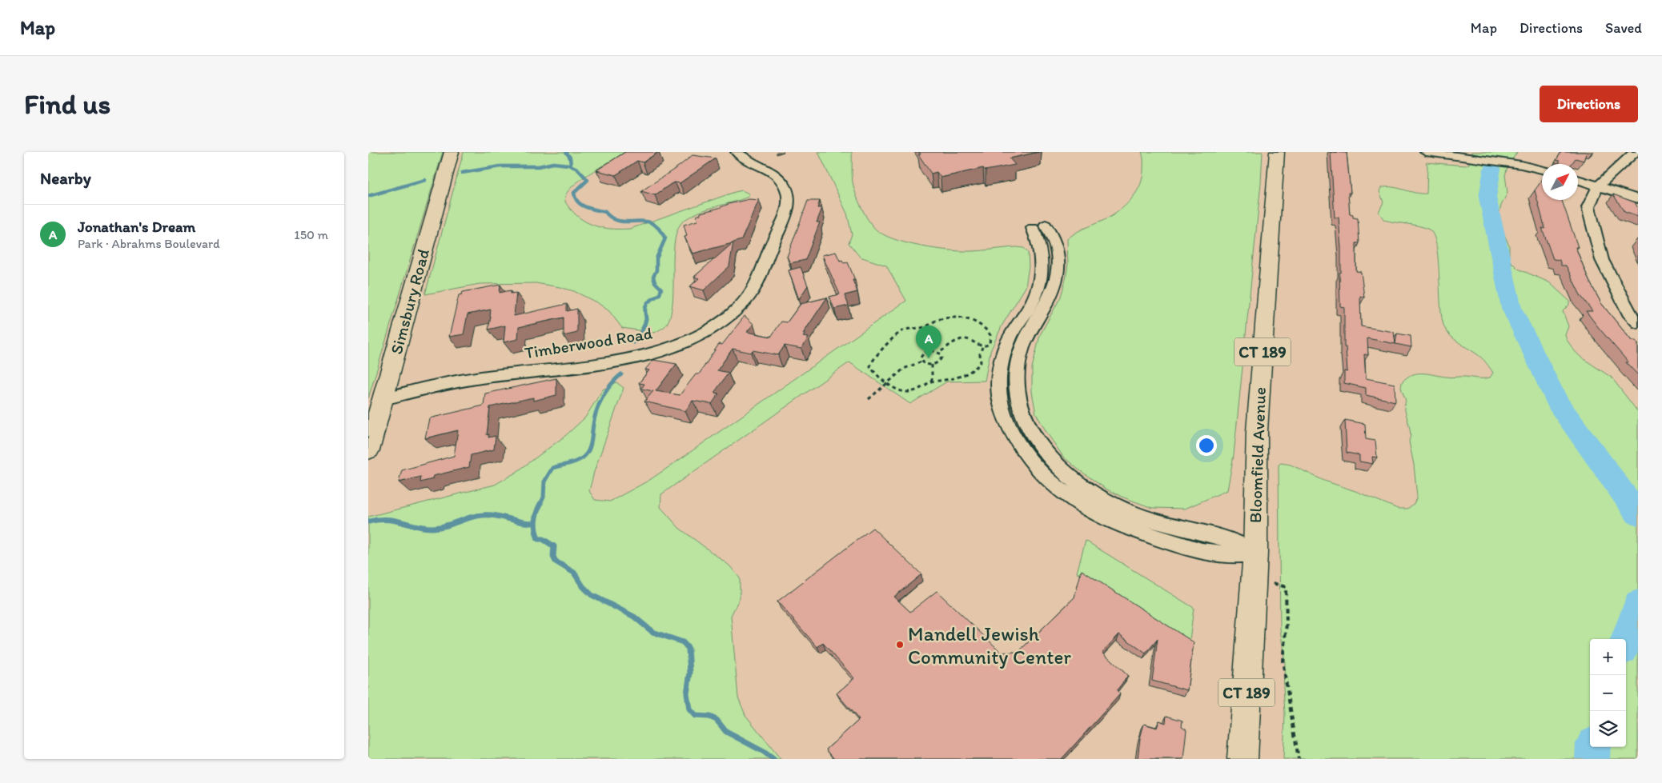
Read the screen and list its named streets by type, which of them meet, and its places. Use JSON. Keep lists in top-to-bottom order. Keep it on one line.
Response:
{"streets":{"main road":["Simsbury Road","CT 189","Bloomfield Avenue"],"street":["Timberwood Road"]},"crossings":[["Simsbury Road","Timberwood Road"]],"places":["Mandell Jewish Community Center"],"north":"top right","page":{"header":"Map","nav":["Map","Directions","Saved"],"buttons":"Directions","title":"Find us","heading":"Nearby","list":[{"mark":"A","name":"Jonathan's Dream","note":"Park · Abrahms Boulevard","value":"150 m"}],"pins":"A","map_buttons":["+","−"]}}
